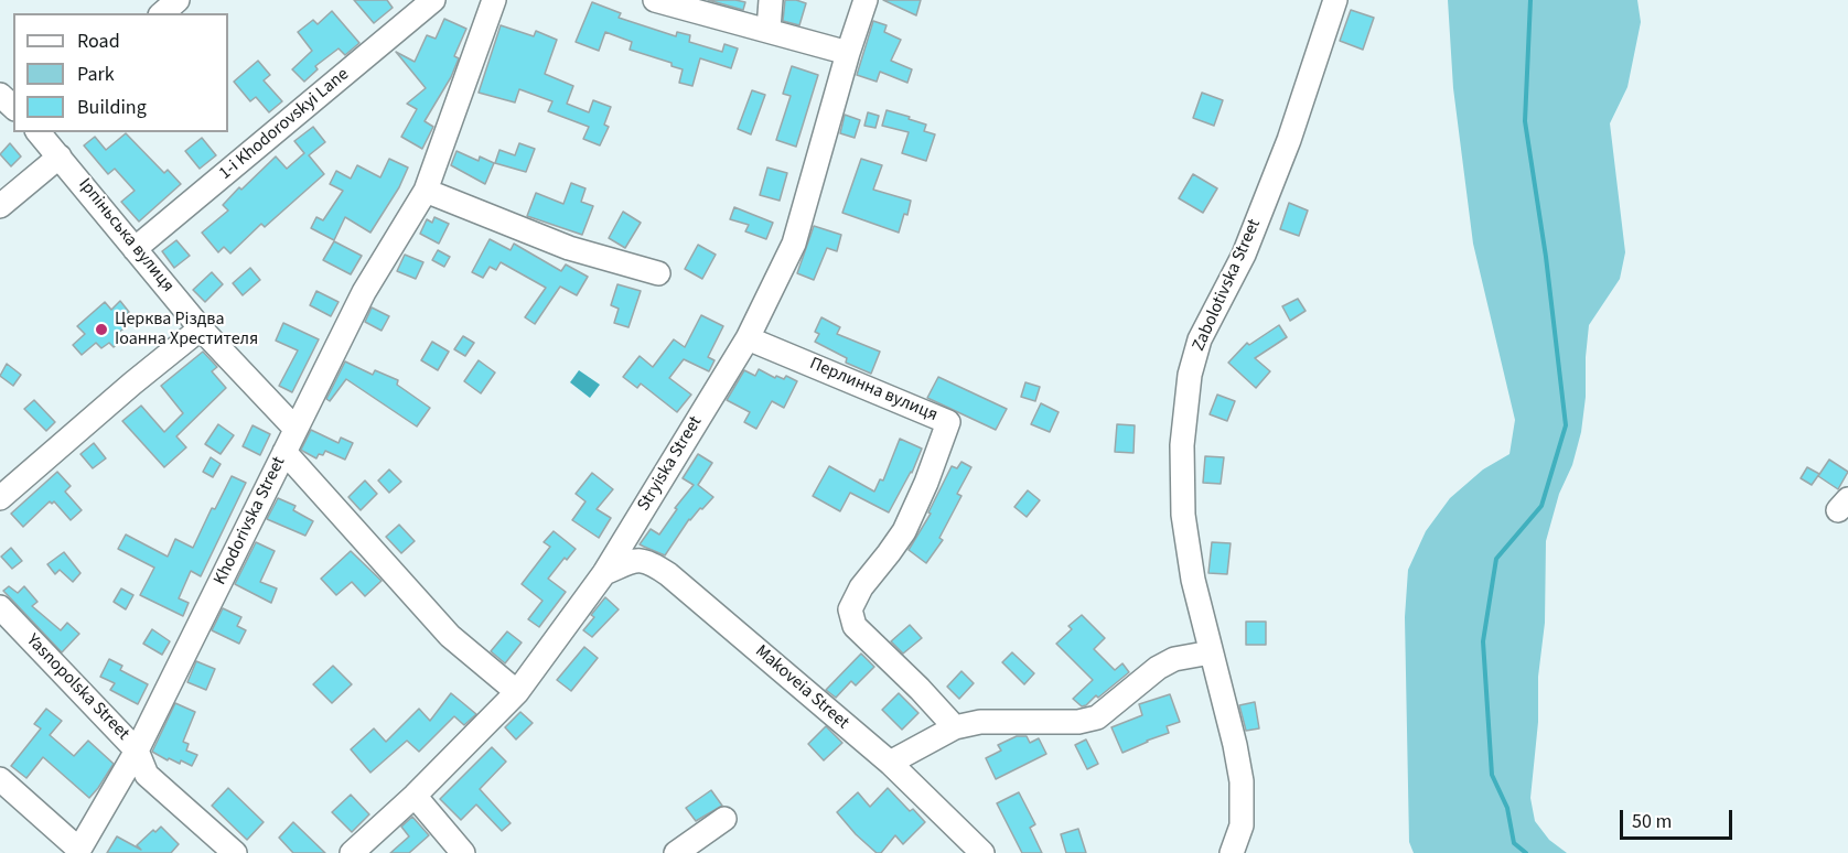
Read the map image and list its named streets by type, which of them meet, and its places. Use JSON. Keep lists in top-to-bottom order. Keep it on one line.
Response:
{"streets":{"street":["1-i Khodorovskyi Lane","Ірпіньська вулиця","Zabolotivska Street","Перлинна вулиця","Stryiska Street","Khodorivska Street","Yasnopolska Street","Makoveia Street"]},"crossings":[["1-i Khodorovskyi Lane","Ірпіньська вулиця"],["Ірпіньська вулиця","Khodorivska Street"],["Перлинна вулиця","Stryiska Street"],["Stryiska Street","Makoveia Street"],["Khodorivska Street","Yasnopolska Street"]],"places":["Церква Різдва Іоанна Хрестителя"],"legend":["Road","Park","Building"],"scale_bar":"50 m"}
